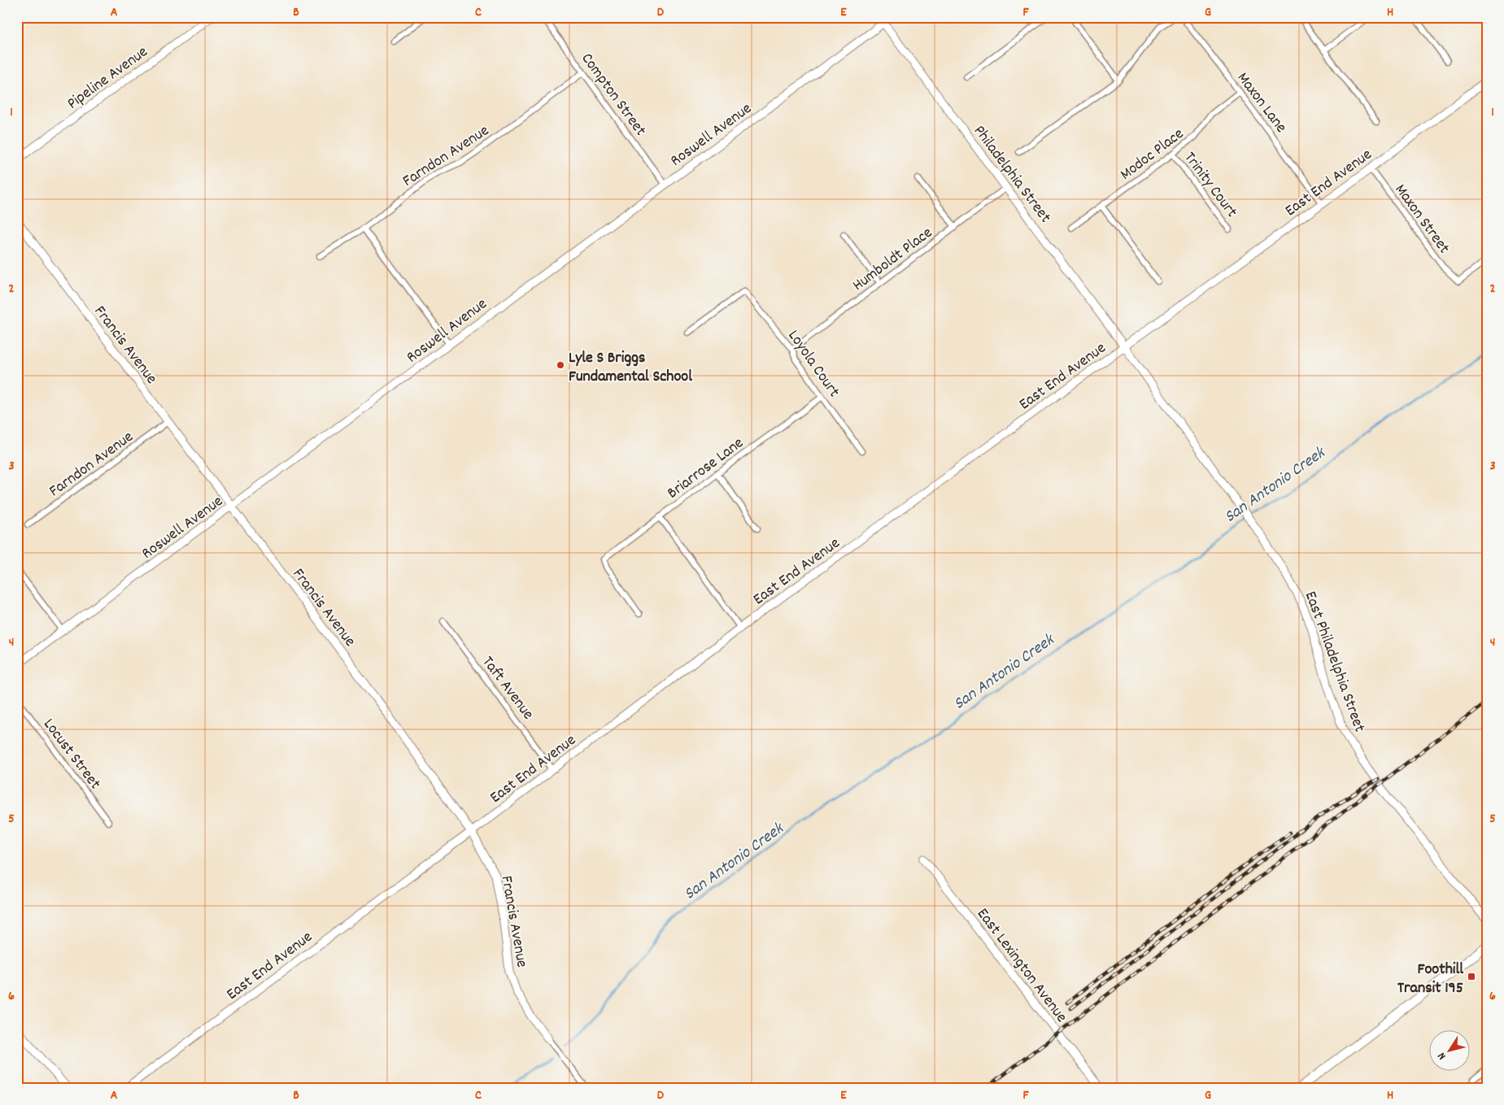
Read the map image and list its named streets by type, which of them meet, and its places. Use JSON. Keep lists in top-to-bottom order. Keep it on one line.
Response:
{"streets":{"street":["Pipeline Avenue","Compton Street","Maxon Lane","Roswell Avenue","Modoc Place","Farndon Avenue","Philadelphia Street","East End Avenue","Trinity Court","Maxon Street","Humboldt Place","Francis Avenue","Loyola Court","Briarrose Lane","East Philadelphia Street","Taft Avenue","Locust Street","East Lexington Avenue"]},"crossings":[["Compton Street","Roswell Avenue"],["Compton Street","Farndon Avenue"],["Maxon Lane","Modoc Place"],["Maxon Lane","East End Avenue"],["Roswell Avenue","Philadelphia Street"],["Roswell Avenue","Francis Avenue"],["Modoc Place","Trinity Court"],["Farndon Avenue","Francis Avenue"],["Philadelphia Street","East End Avenue"],["Philadelphia Street","Humboldt Place"],["Philadelphia Street","East Philadelphia Street"],["East End Avenue","Maxon Street"],["East End Avenue","Francis Avenue"],["East End Avenue","East Philadelphia Street"],["East End Avenue","Taft Avenue"],["Humboldt Place","Loyola Court"],["Loyola Court","Briarrose Lane"]],"water":["San Antonio Creek"],"places":{"other":["Lyle S Briggs Fundamental School"],"transit":["Foothill Transit 195"]},"north":"bottom left","grid":{"columns":["A","B","C","D","E","F","G","H"],"rows":["1","2","3","4","5","6"]}}
